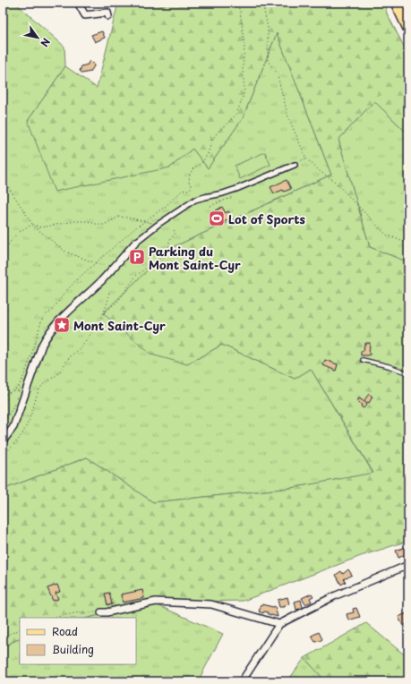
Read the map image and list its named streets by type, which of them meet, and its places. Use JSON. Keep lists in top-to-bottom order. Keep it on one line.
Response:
{"places":{"sports":["Lot of Sports"],"parking":["Parking du Mont Saint-Cyr"],"place":["Mont Saint-Cyr"]},"legend":["Road","Building"],"north":"bottom right"}
